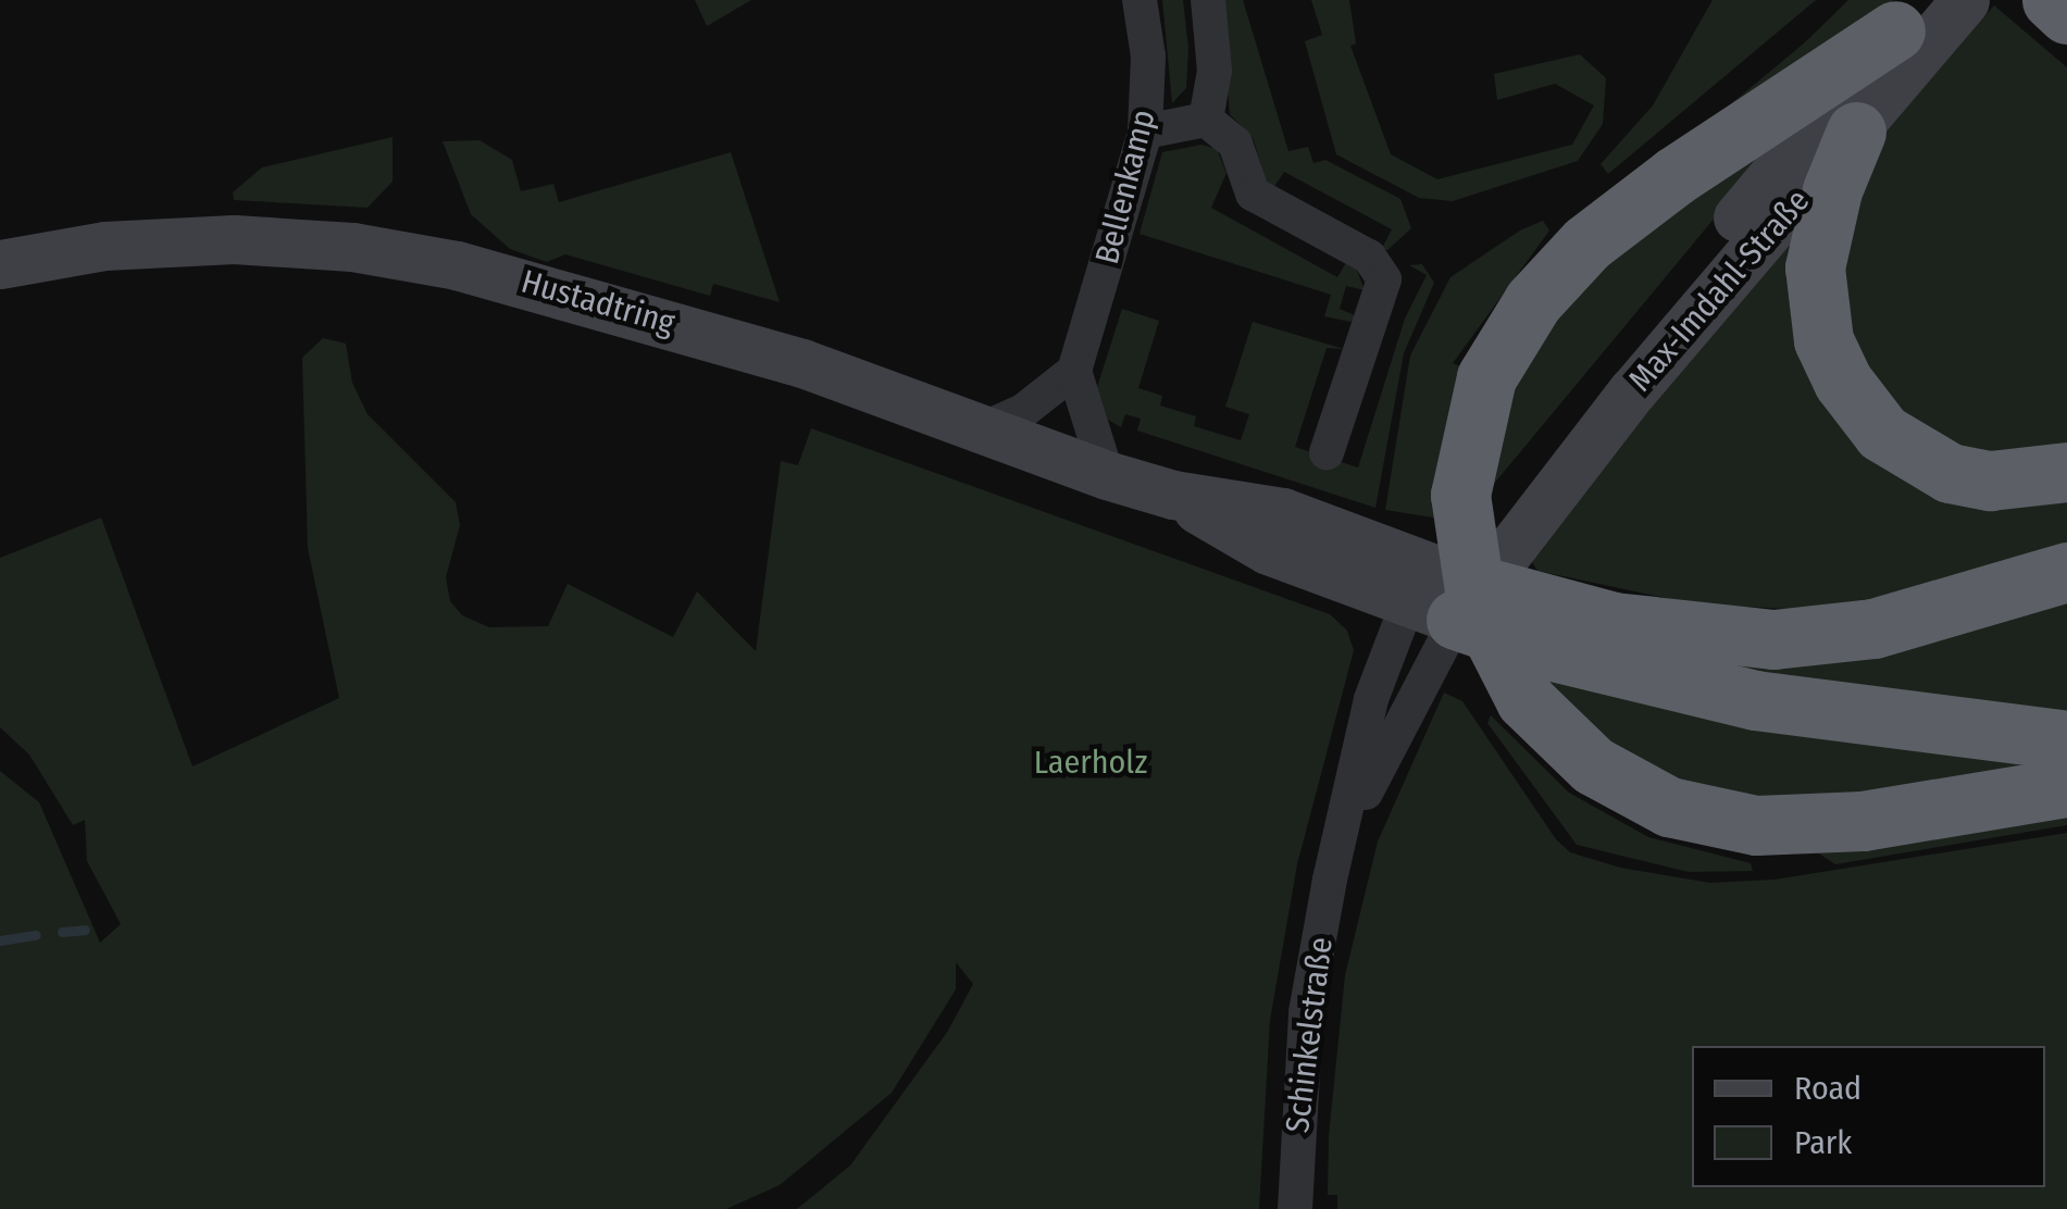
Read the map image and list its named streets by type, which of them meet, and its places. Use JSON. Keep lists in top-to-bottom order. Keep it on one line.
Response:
{"streets":{"street":["Bellenkamp","Max-Imdahl-Straße","Hustadtring","Schinkelstraße"]},"crossings":[["Max-Imdahl-Straße","Hustadtring"],["Max-Imdahl-Straße","Schinkelstraße"],["Hustadtring","Schinkelstraße"]],"parks":["Laerholz"],"legend":["Road","Park"]}
